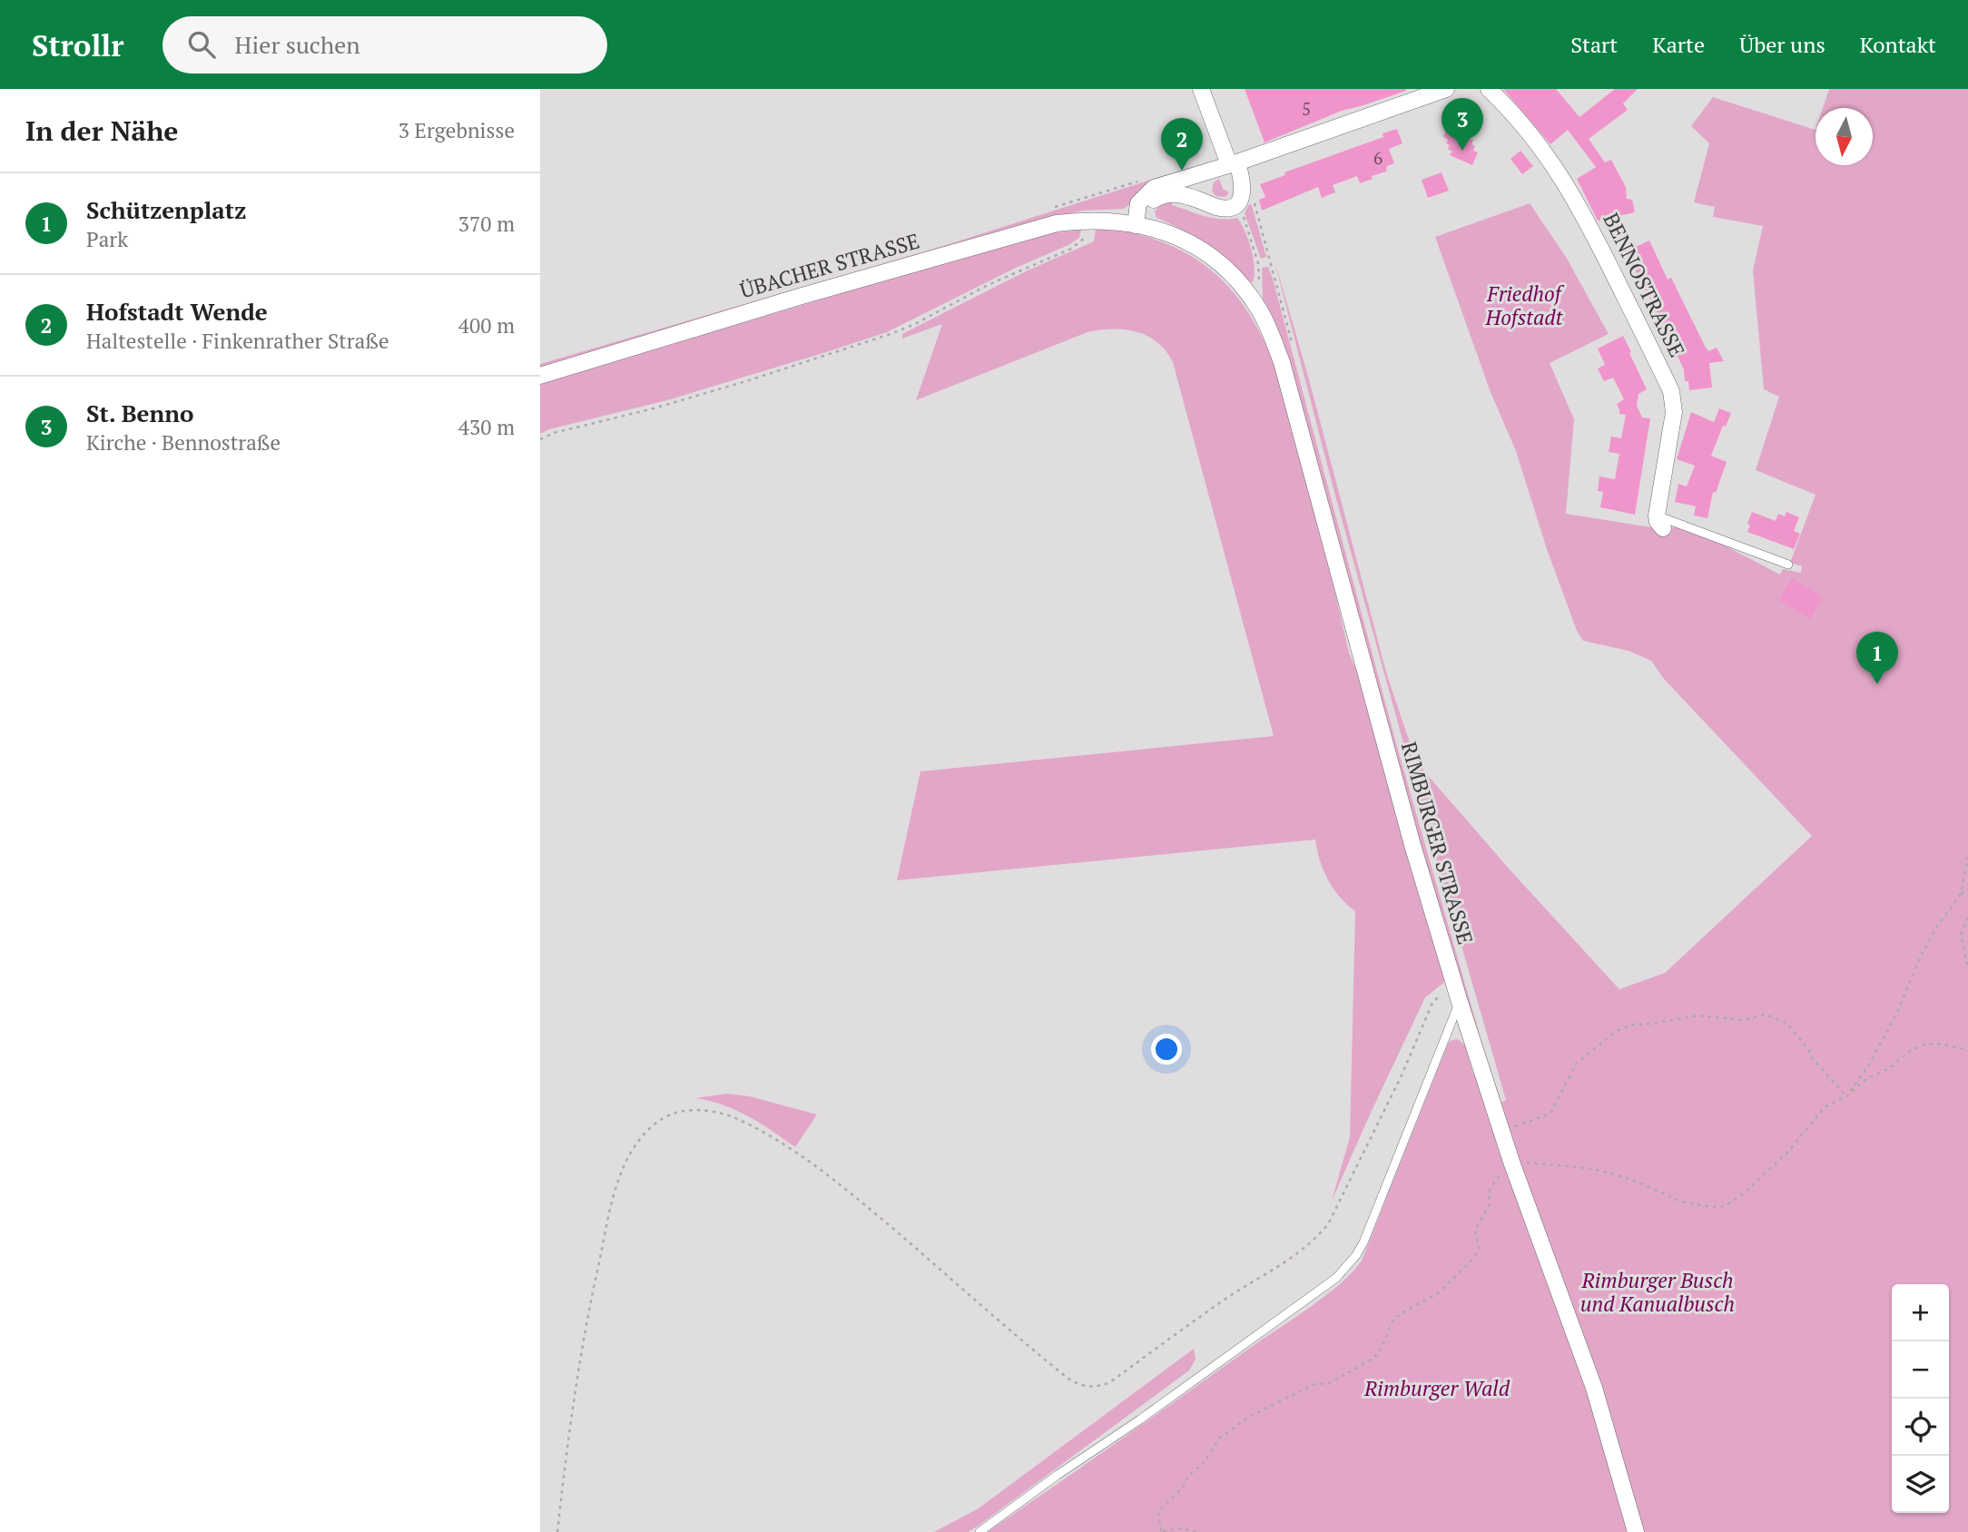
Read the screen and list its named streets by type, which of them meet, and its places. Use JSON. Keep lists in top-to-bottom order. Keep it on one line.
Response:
{"streets":{"street":["ÜBACHER STRASSE","BENNOSTRASSE","RIMBURGER STRASSE"]},"crossings":[["ÜBACHER STRASSE","RIMBURGER STRASSE"]],"parks":["Friedhof Hofstadt","Rimburger Busch und Kanualbusch","Rimburger Wald"],"house_numbers":["5","6"],"north":"bottom","page":{"header":"Strollr","search":"Hier suchen","nav":["Start","Karte","Über uns","Kontakt"],"heading":["In der Nähe","3 Ergebnisse"],"pins":["3","2","1"],"list":[{"mark":"1","name":"Schützenplatz","note":"Park","value":"370 m"},{"mark":"2","name":"Hofstadt Wende","note":"Haltestelle · Finkenrather Straße","value":"400 m"},{"mark":"3","name":"St. Benno","note":"Kirche · Bennostraße","value":"430 m"}],"map_buttons":["+","−"]}}
